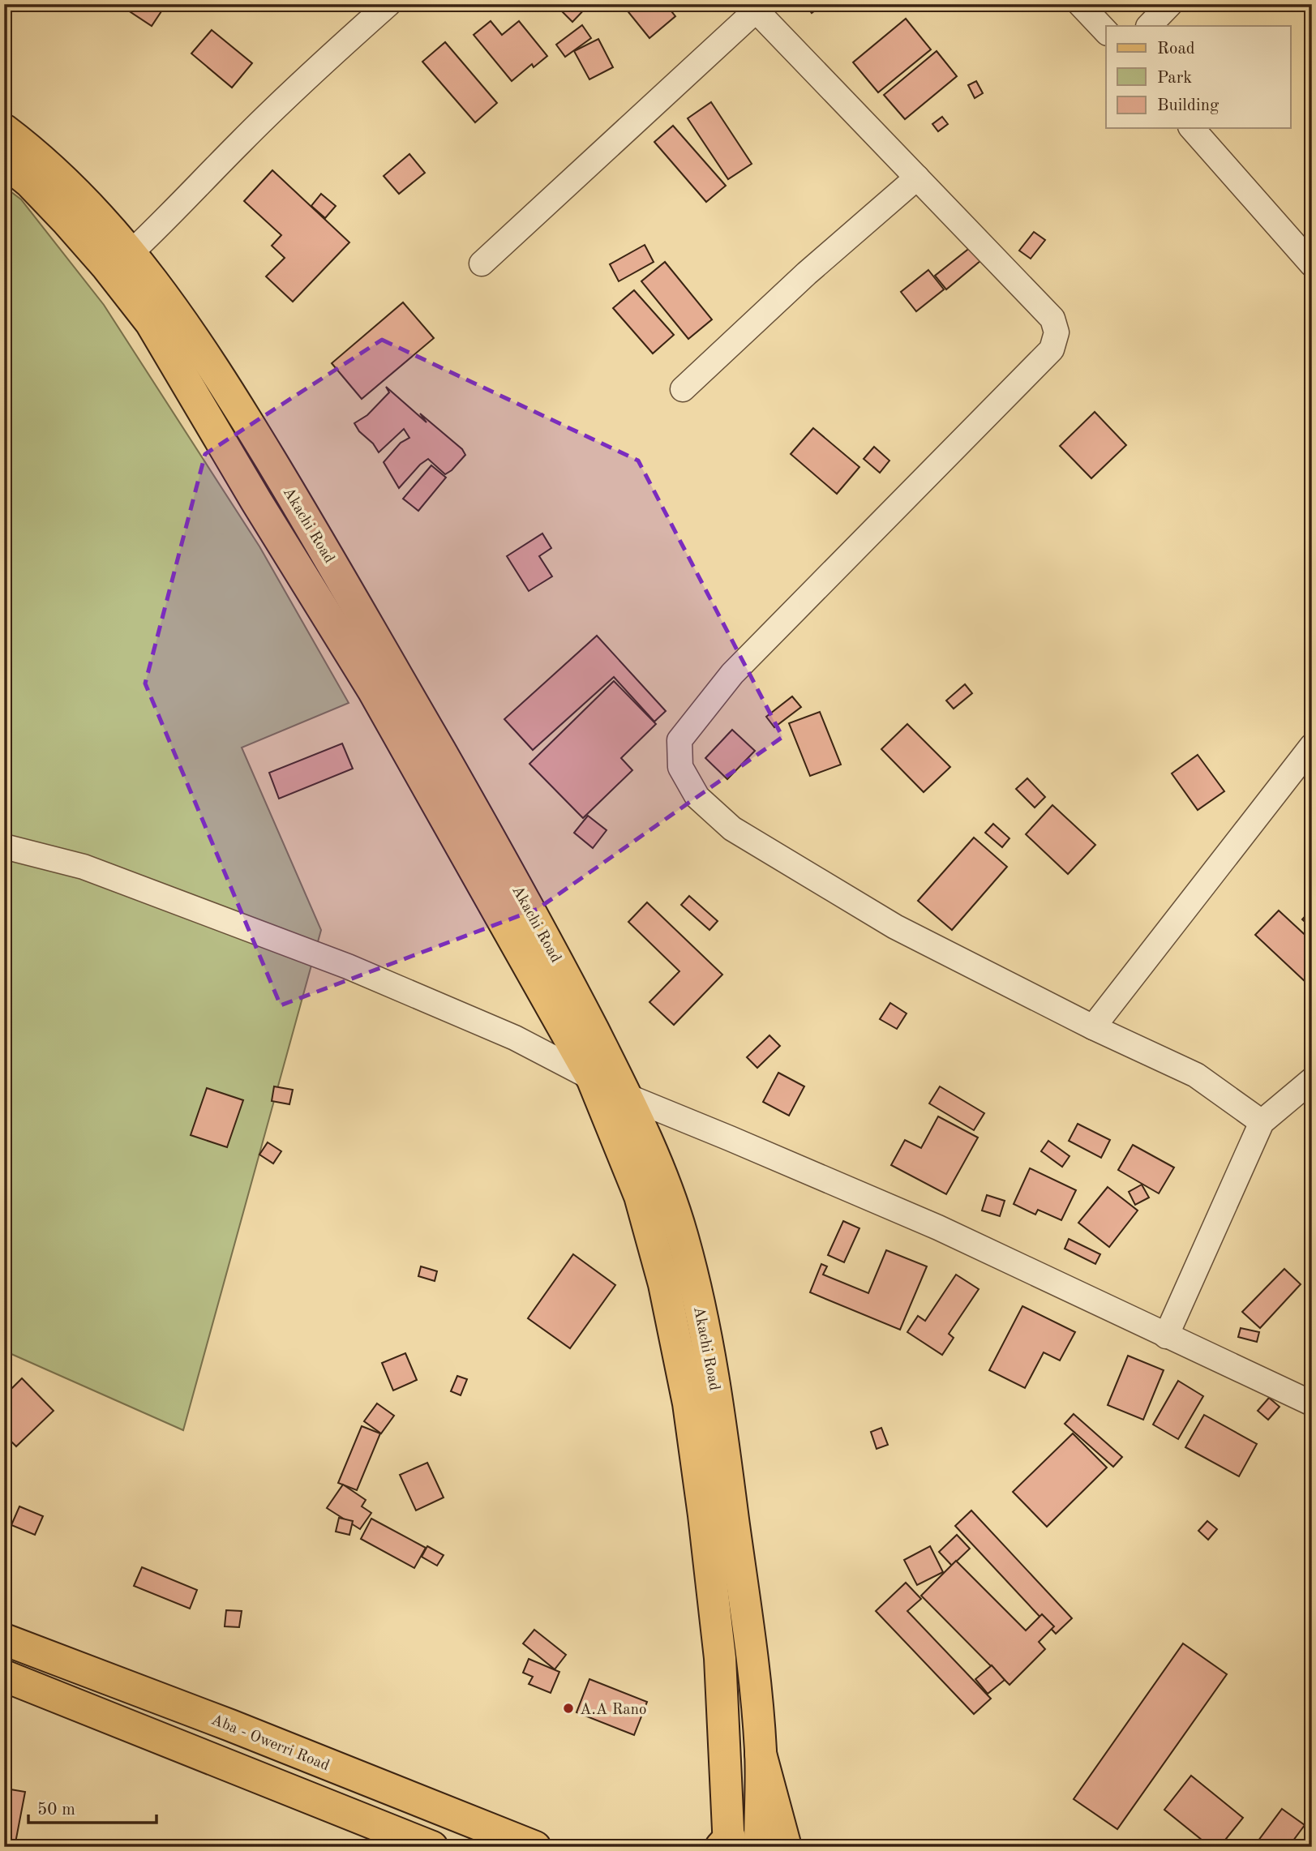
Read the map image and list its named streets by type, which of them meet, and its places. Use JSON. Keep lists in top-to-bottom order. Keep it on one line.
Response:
{"streets":{"main road":["Akachi Road","Aba - Owerri Road"]},"places":["A.A Rano"],"legend":["Road","Park","Building"],"scale_bar":"50 m"}
